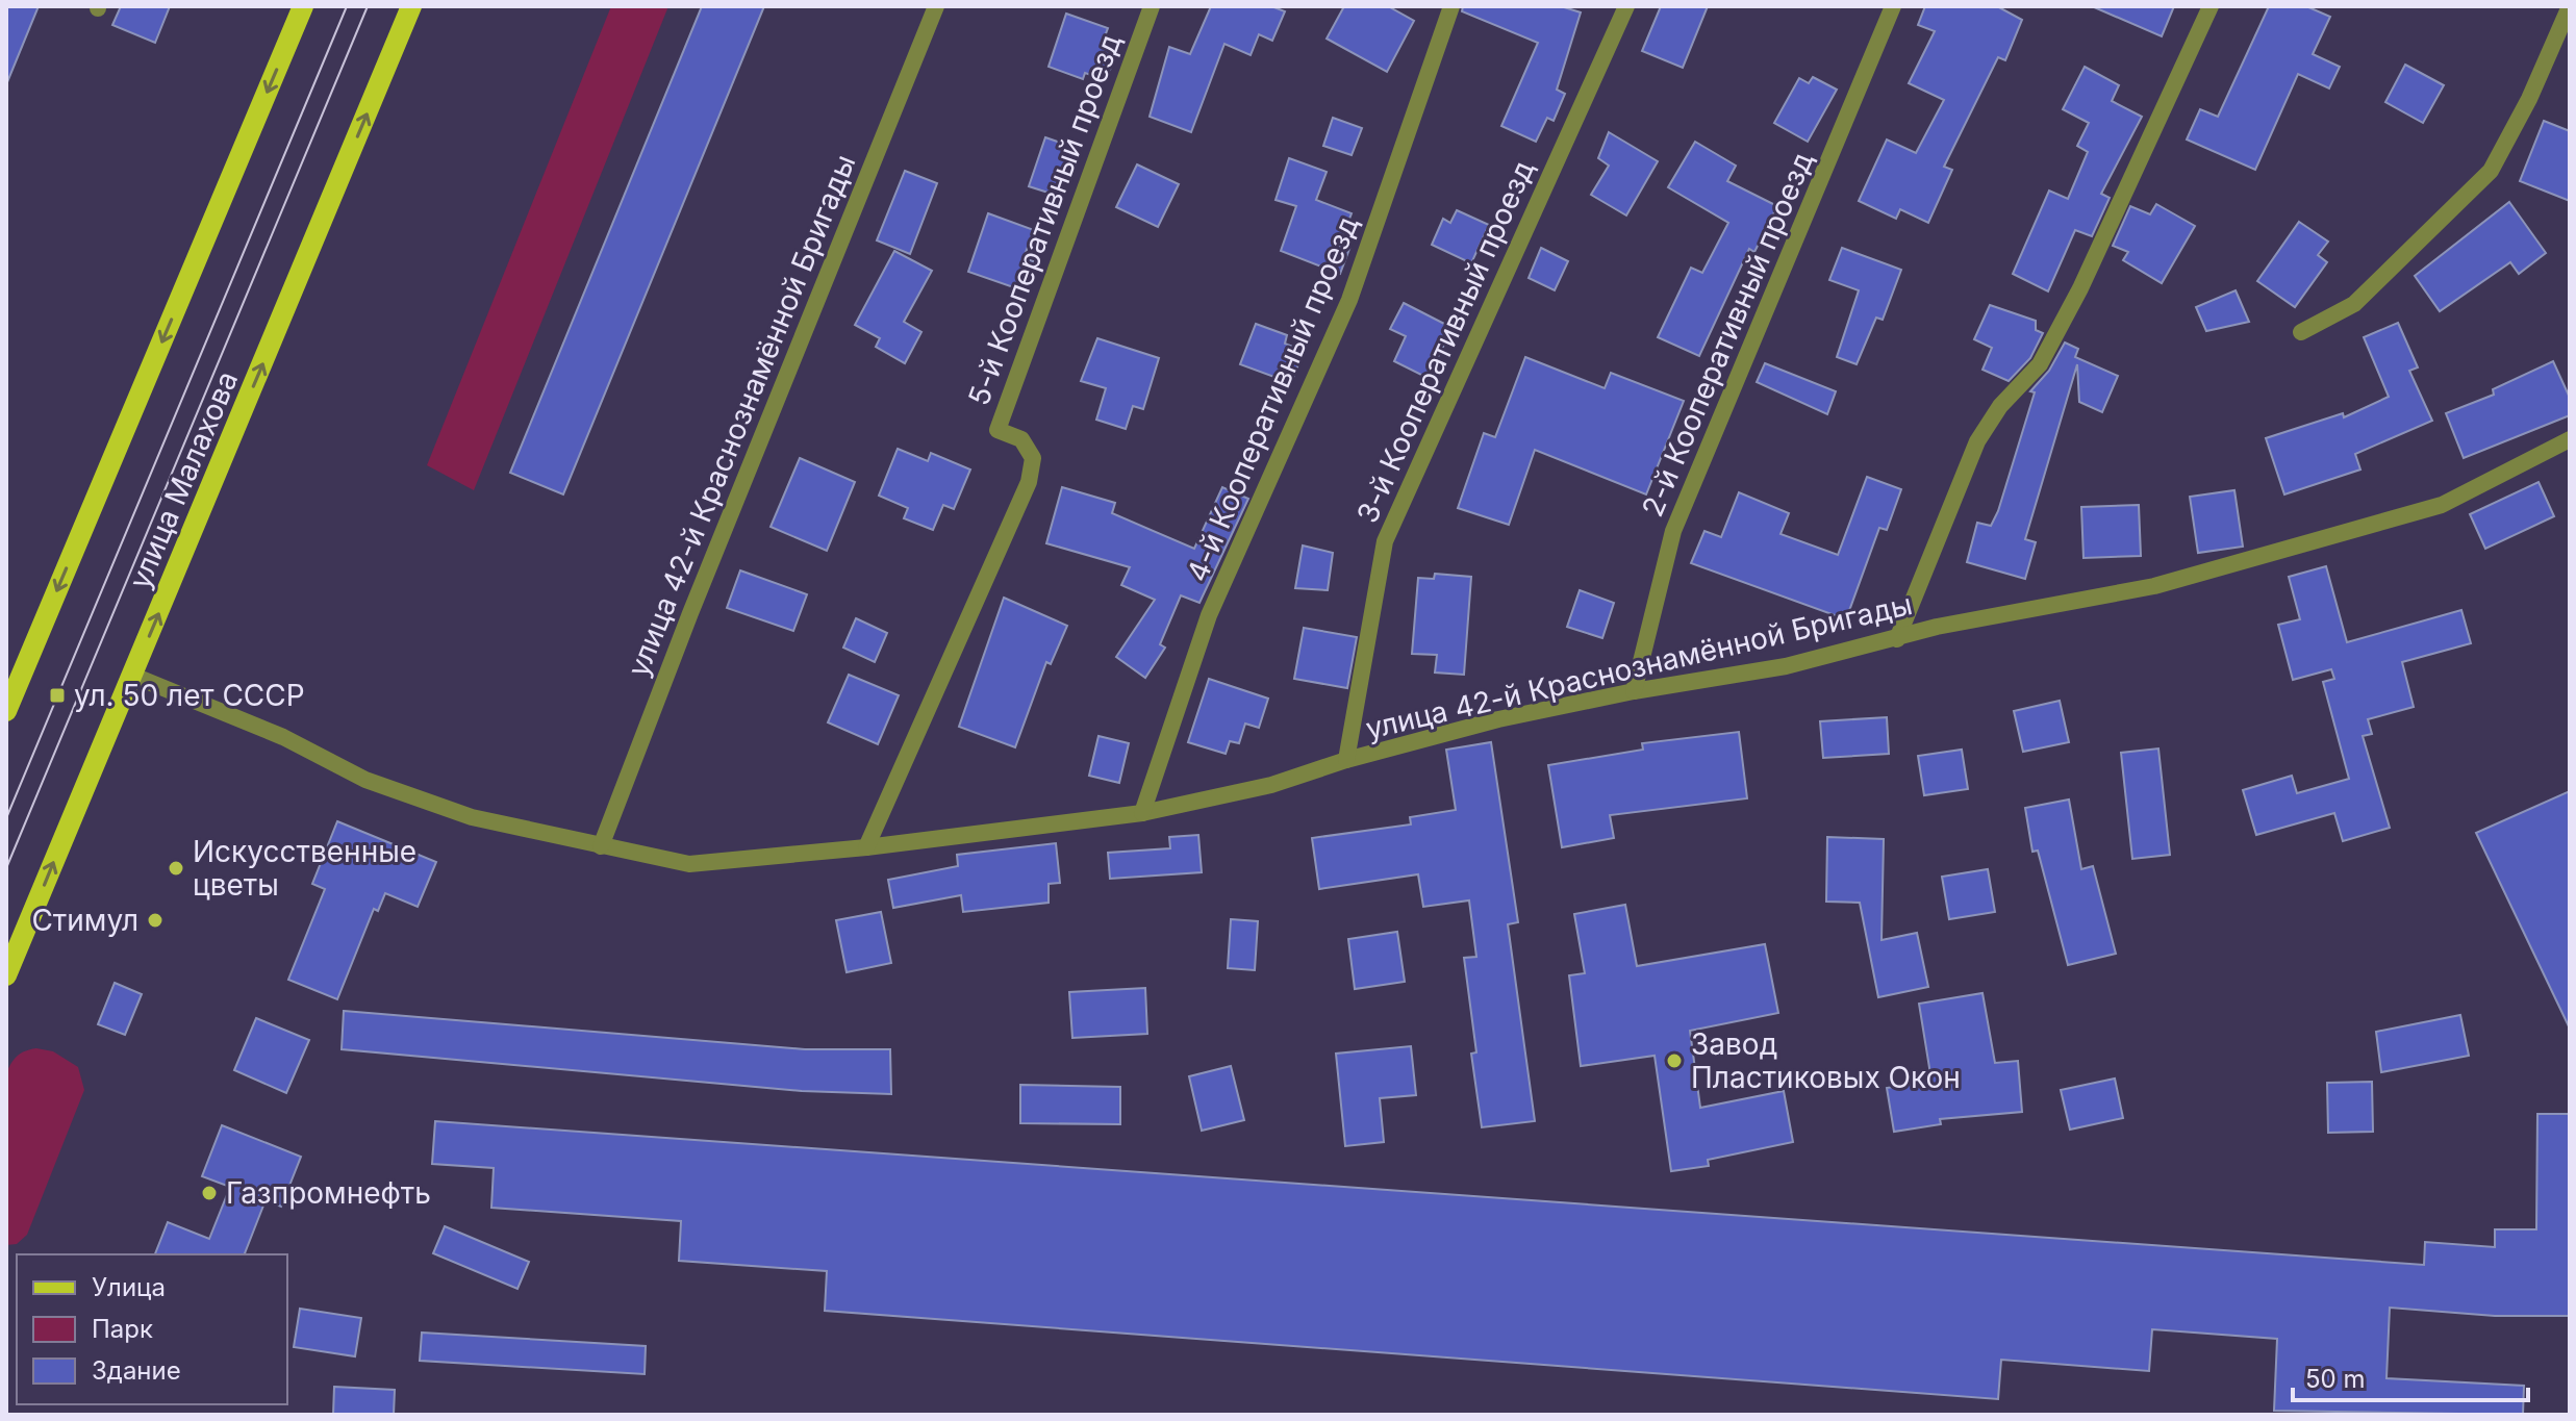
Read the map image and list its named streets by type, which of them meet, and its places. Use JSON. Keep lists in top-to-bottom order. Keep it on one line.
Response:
{"streets":{"main road":["улица Малахова"],"street":["5-й Кооперативный проезд","2-й Кооперативный проезд","3-й Кооперативный проезд","4-й Кооперативный проезд","улица 42-й Краснознамённой Бригады"]},"crossings":[["5-й Кооперативный проезд","улица 42-й Краснознамённой Бригады"],["2-й Кооперативный проезд","улица 42-й Краснознамённой Бригады"],["3-й Кооперативный проезд","улица 42-й Краснознамённой Бригады"],["4-й Кооперативный проезд","улица 42-й Краснознамённой Бригады"],["улица 42-й Краснознамённой Бригады","улица Малахова"]],"places":{"transit":["ул. 50 лет СССР"],"other":["Искусственные цветы","Стимул","Завод Пластиковых Окон","Газпромнефть"]},"legend":["Улица","Парк","Здание"],"scale_bar":"50 m"}
